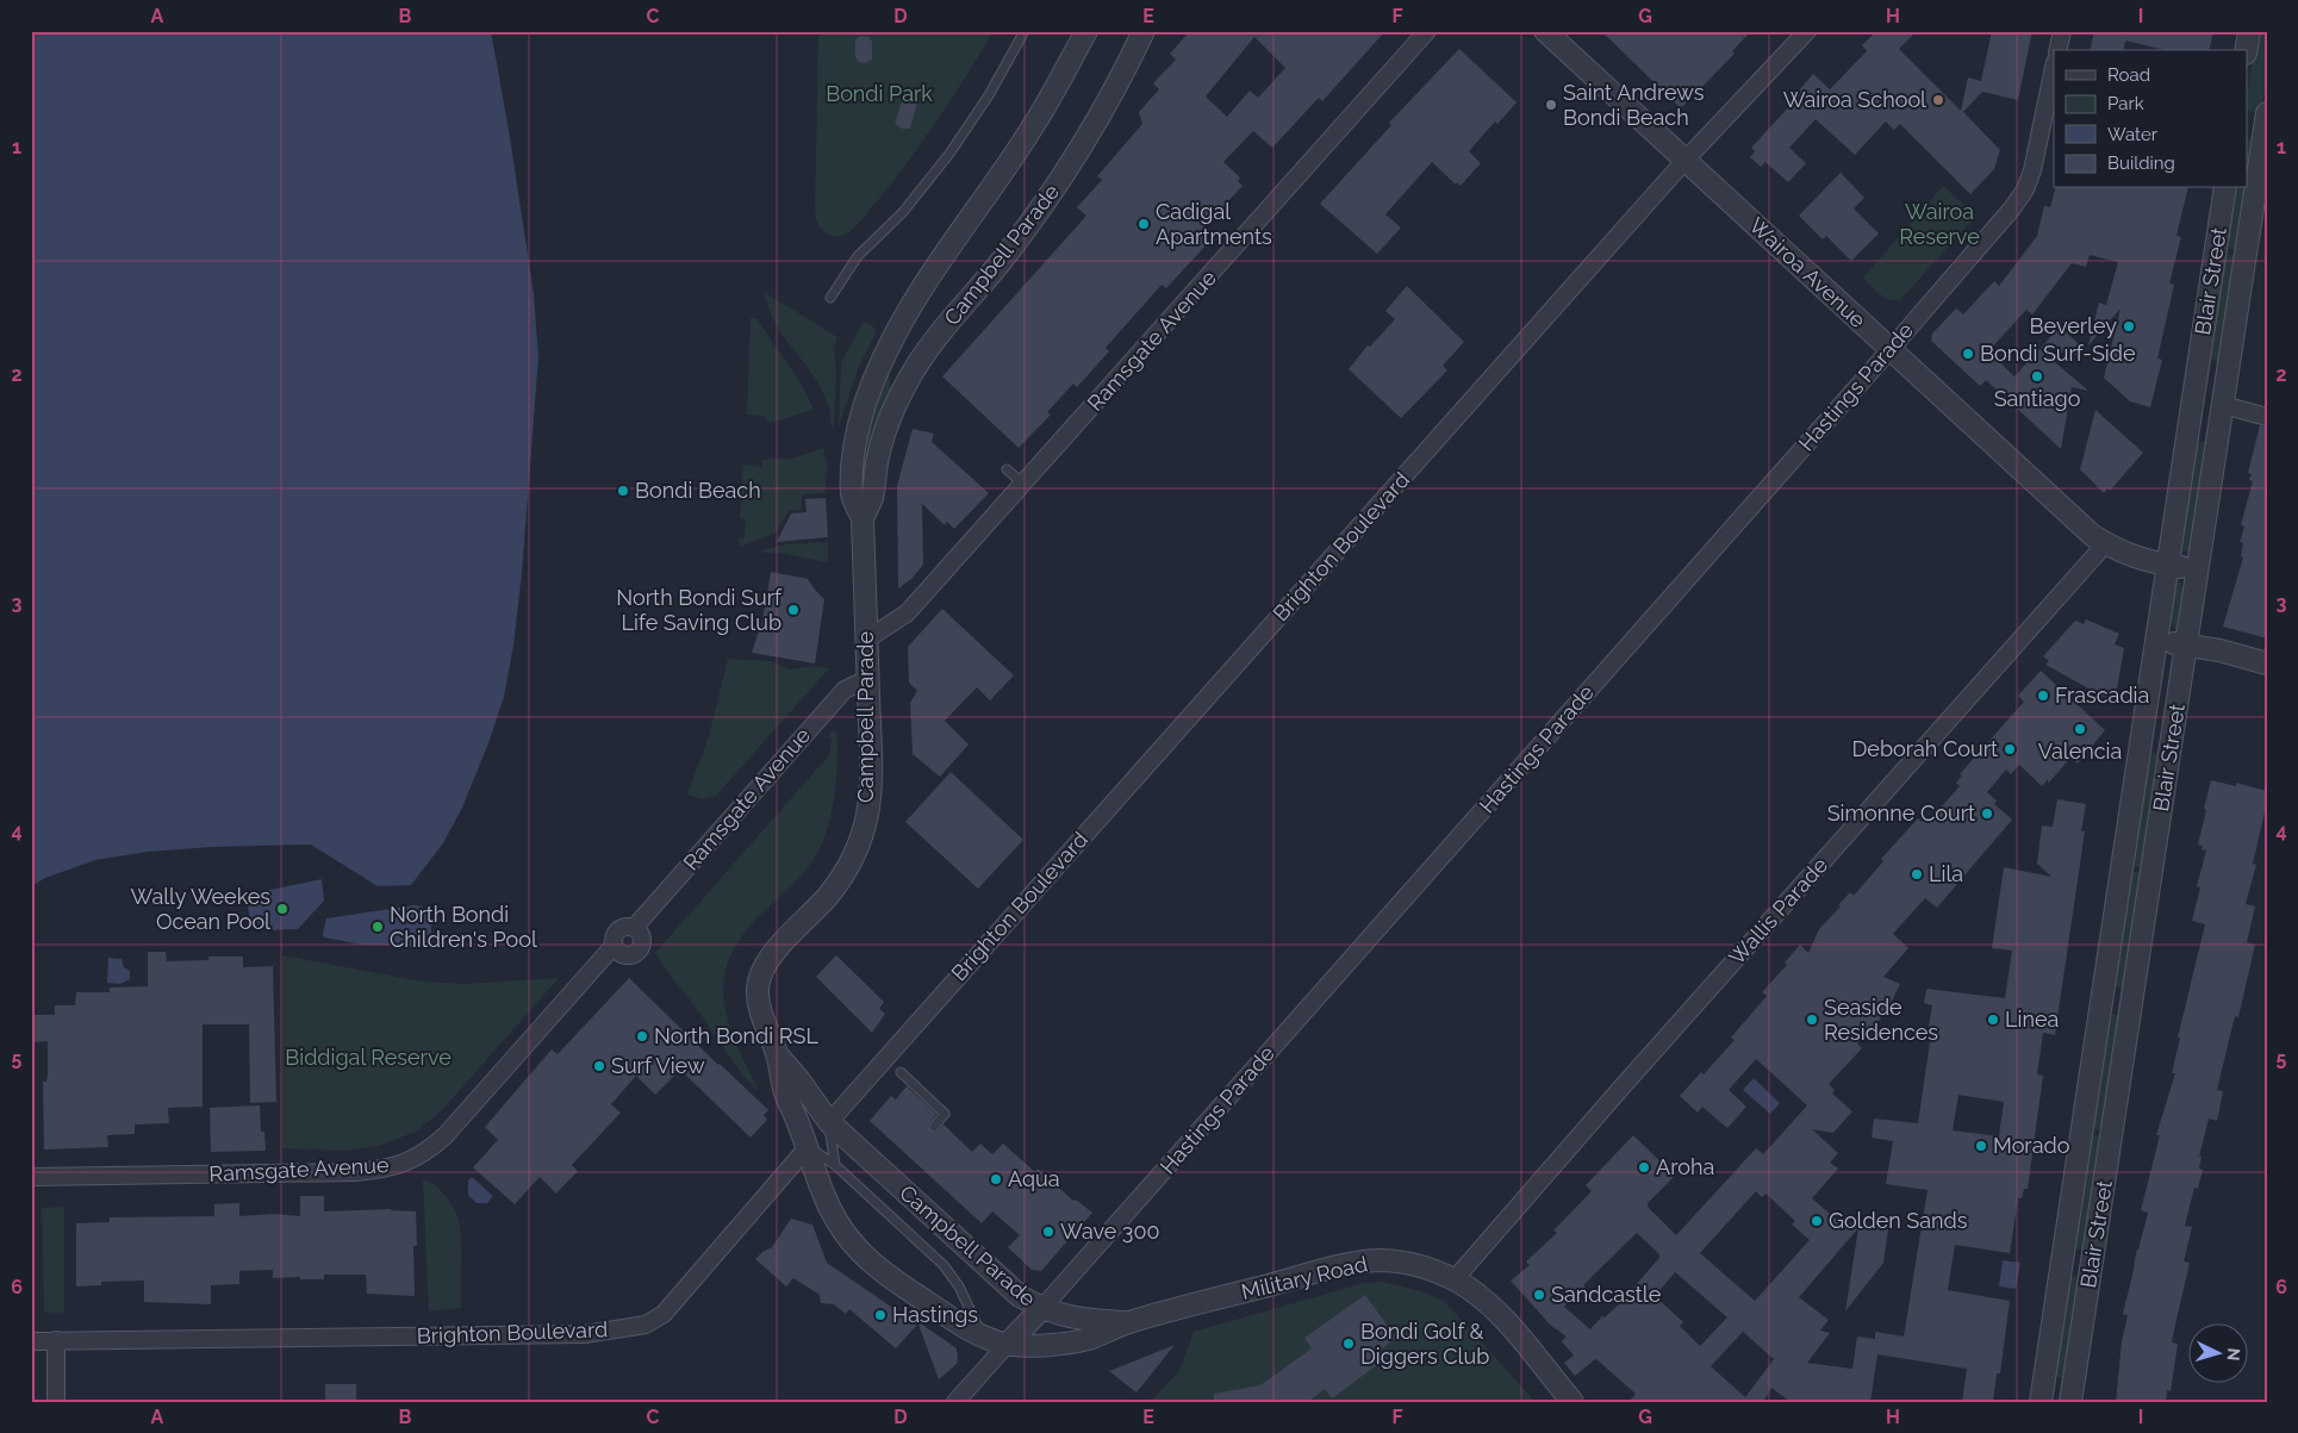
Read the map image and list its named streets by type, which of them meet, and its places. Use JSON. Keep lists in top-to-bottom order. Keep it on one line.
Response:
{"streets":{"street":["Campbell Parade","Wairoa Avenue","Blair Street","Ramsgate Avenue","Hastings Parade","Brighton Boulevard","Wallis Parade","Military Road"]},"crossings":[["Campbell Parade","Ramsgate Avenue"],["Campbell Parade","Hastings Parade"],["Campbell Parade","Brighton Boulevard"],["Campbell Parade","Military Road"],["Wairoa Avenue","Blair Street"],["Wairoa Avenue","Hastings Parade"],["Wairoa Avenue","Brighton Boulevard"],["Wairoa Avenue","Wallis Parade"],["Wallis Parade","Military Road"]],"parks":["Bondi Park","Wairoa Reserve","Biddigal Reserve"],"places":["Wairoa School","Saint Andrews Bondi Beach","Cadigal Apartments","Beverley","Bondi Surf-Side","Santiago","Bondi Beach","North Bondi Surf Life Saving Club","Frascadia","Valencia","Deborah Court","Simonne Court","Lila","Wally Weekes Ocean Pool","North Bondi Children's Pool","Seaside Residences","Linea","North Bondi RSL","Surf View","Morado","Aroha","Aqua","Golden Sands","Wave 300","Sandcastle","Hastings","Bondi Golf & Diggers Club"],"legend":["Road","Park","Water","Building"],"north":"right","grid":{"columns":["A","B","C","D","E","F","G","H","I"],"rows":["1","2","3","4","5","6"]}}
